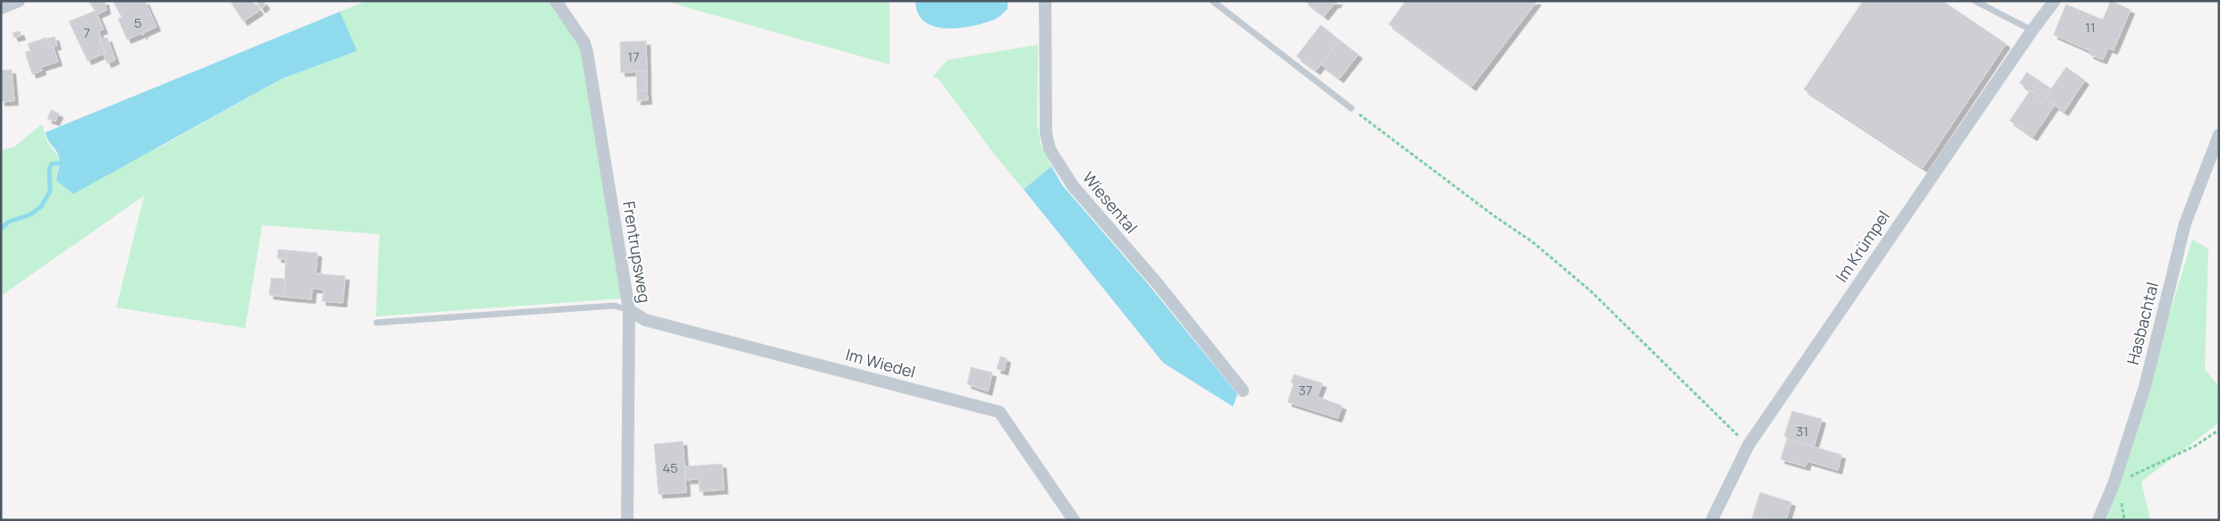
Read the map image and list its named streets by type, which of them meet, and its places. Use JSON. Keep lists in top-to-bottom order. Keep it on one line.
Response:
{"streets":{"street":["Wiesental","Im Krümpel","Frentrupsweg","Hasbachtal","Im Wiedel"]},"crossings":[["Frentrupsweg","Im Wiedel"]],"house_numbers":["5","11","7","17","37","31","45"]}
